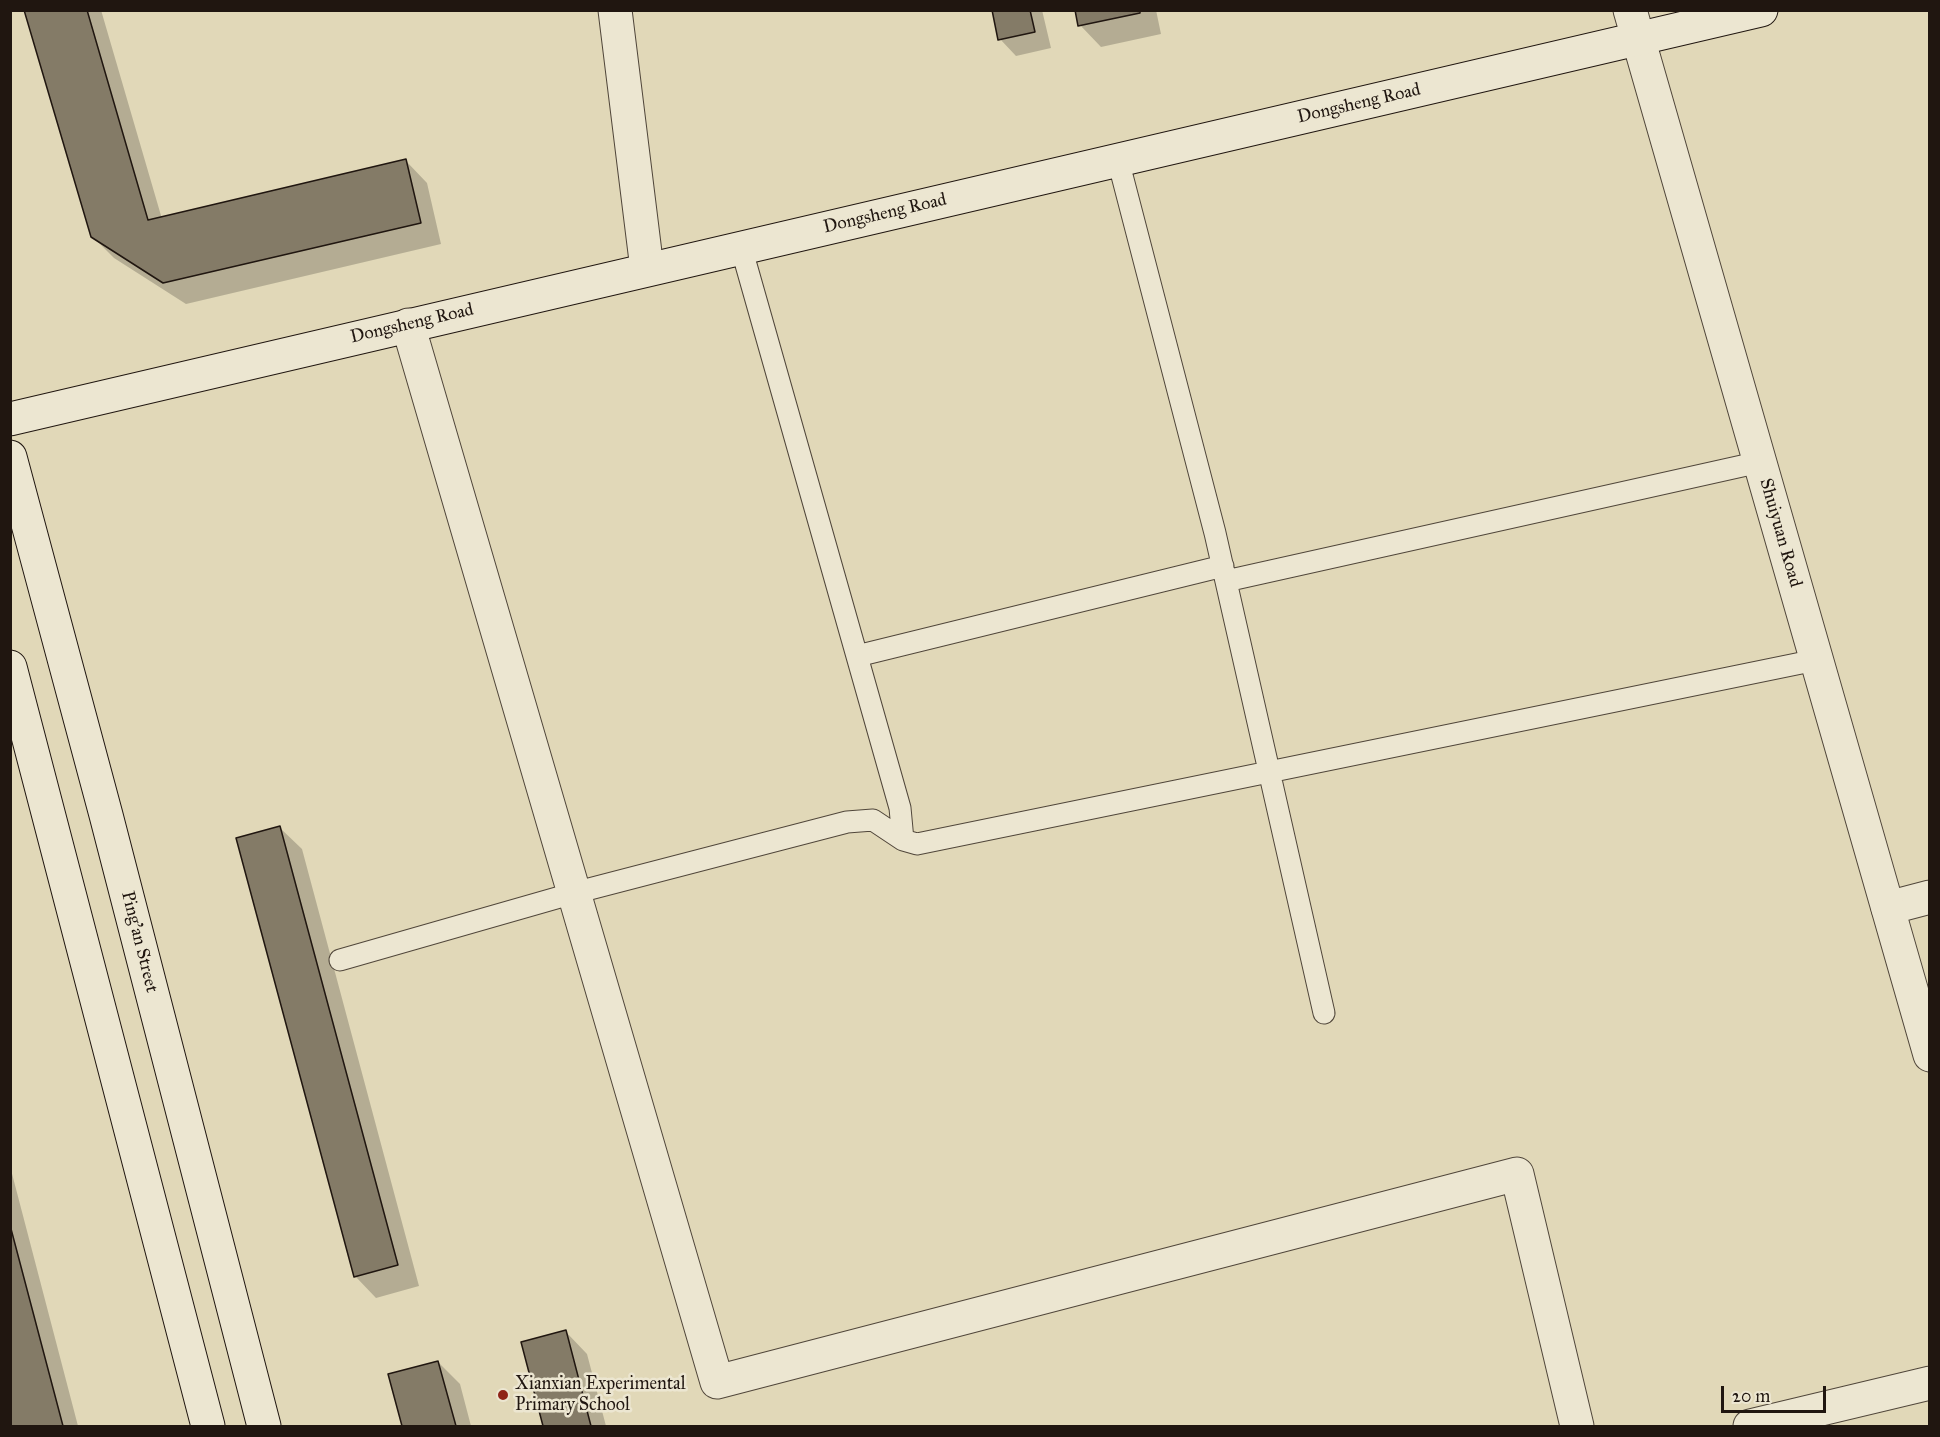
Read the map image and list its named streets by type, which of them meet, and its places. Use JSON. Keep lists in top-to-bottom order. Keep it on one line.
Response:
{"streets":{"street":["Dongsheng Road","Shuiyuan Road","Ping'an Street"]},"crossings":[["Dongsheng Road","Shuiyuan Road"]],"places":["Xianxian Experimental Primary School"],"scale_bar":"20 m"}
